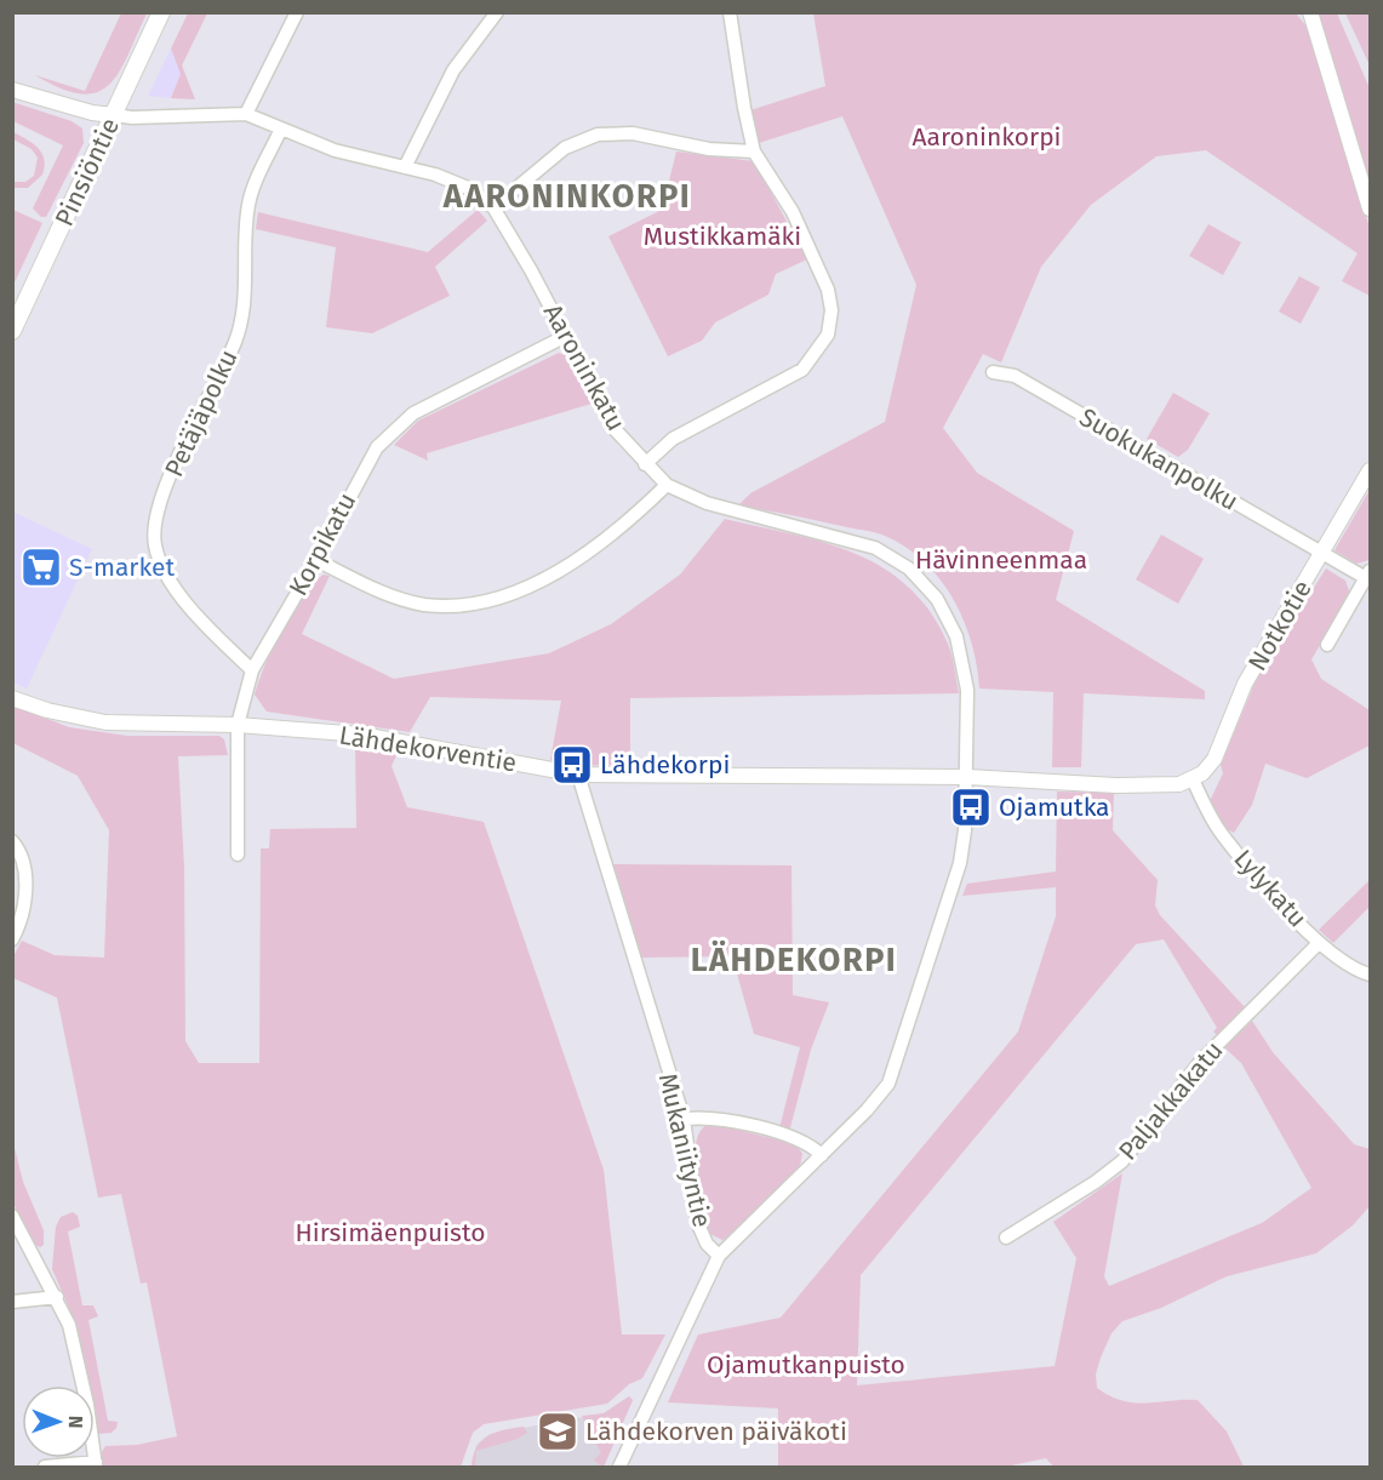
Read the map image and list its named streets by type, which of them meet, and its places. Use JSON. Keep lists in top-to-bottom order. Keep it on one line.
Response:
{"streets":{"main road":["Pinsiöntie"],"street":["Aaroninkatu","Petäjäpolku","Suokukanpolku","Korpikatu","Notkotie","Lähdekorventie","Lylykatu","Paljakkakatu","Mukaniityntie"]},"crossings":[["Pinsiöntie","Aaroninkatu"],["Aaroninkatu","Petäjäpolku"],["Aaroninkatu","Korpikatu"],["Aaroninkatu","Lähdekorventie"],["Petäjäpolku","Korpikatu"],["Suokukanpolku","Notkotie"],["Korpikatu","Lähdekorventie"],["Notkotie","Lähdekorventie"],["Notkotie","Lylykatu"],["Lähdekorventie","Lylykatu"],["Lähdekorventie","Mukaniityntie"],["Lylykatu","Paljakkakatu"]],"districts":["AARONINKORPI","LÄHDEKORPI"],"parks":["Aaroninkorpi","Mustikkamäki","Hävinneenmaa","Hirsimäenpuisto","Ojamutkanpuisto"],"places":{"supermarket":["S-market"],"bus stop":["Lähdekorpi","Ojamutka"],"school or university":["Lähdekorven päiväkoti"]},"north":"right"}
